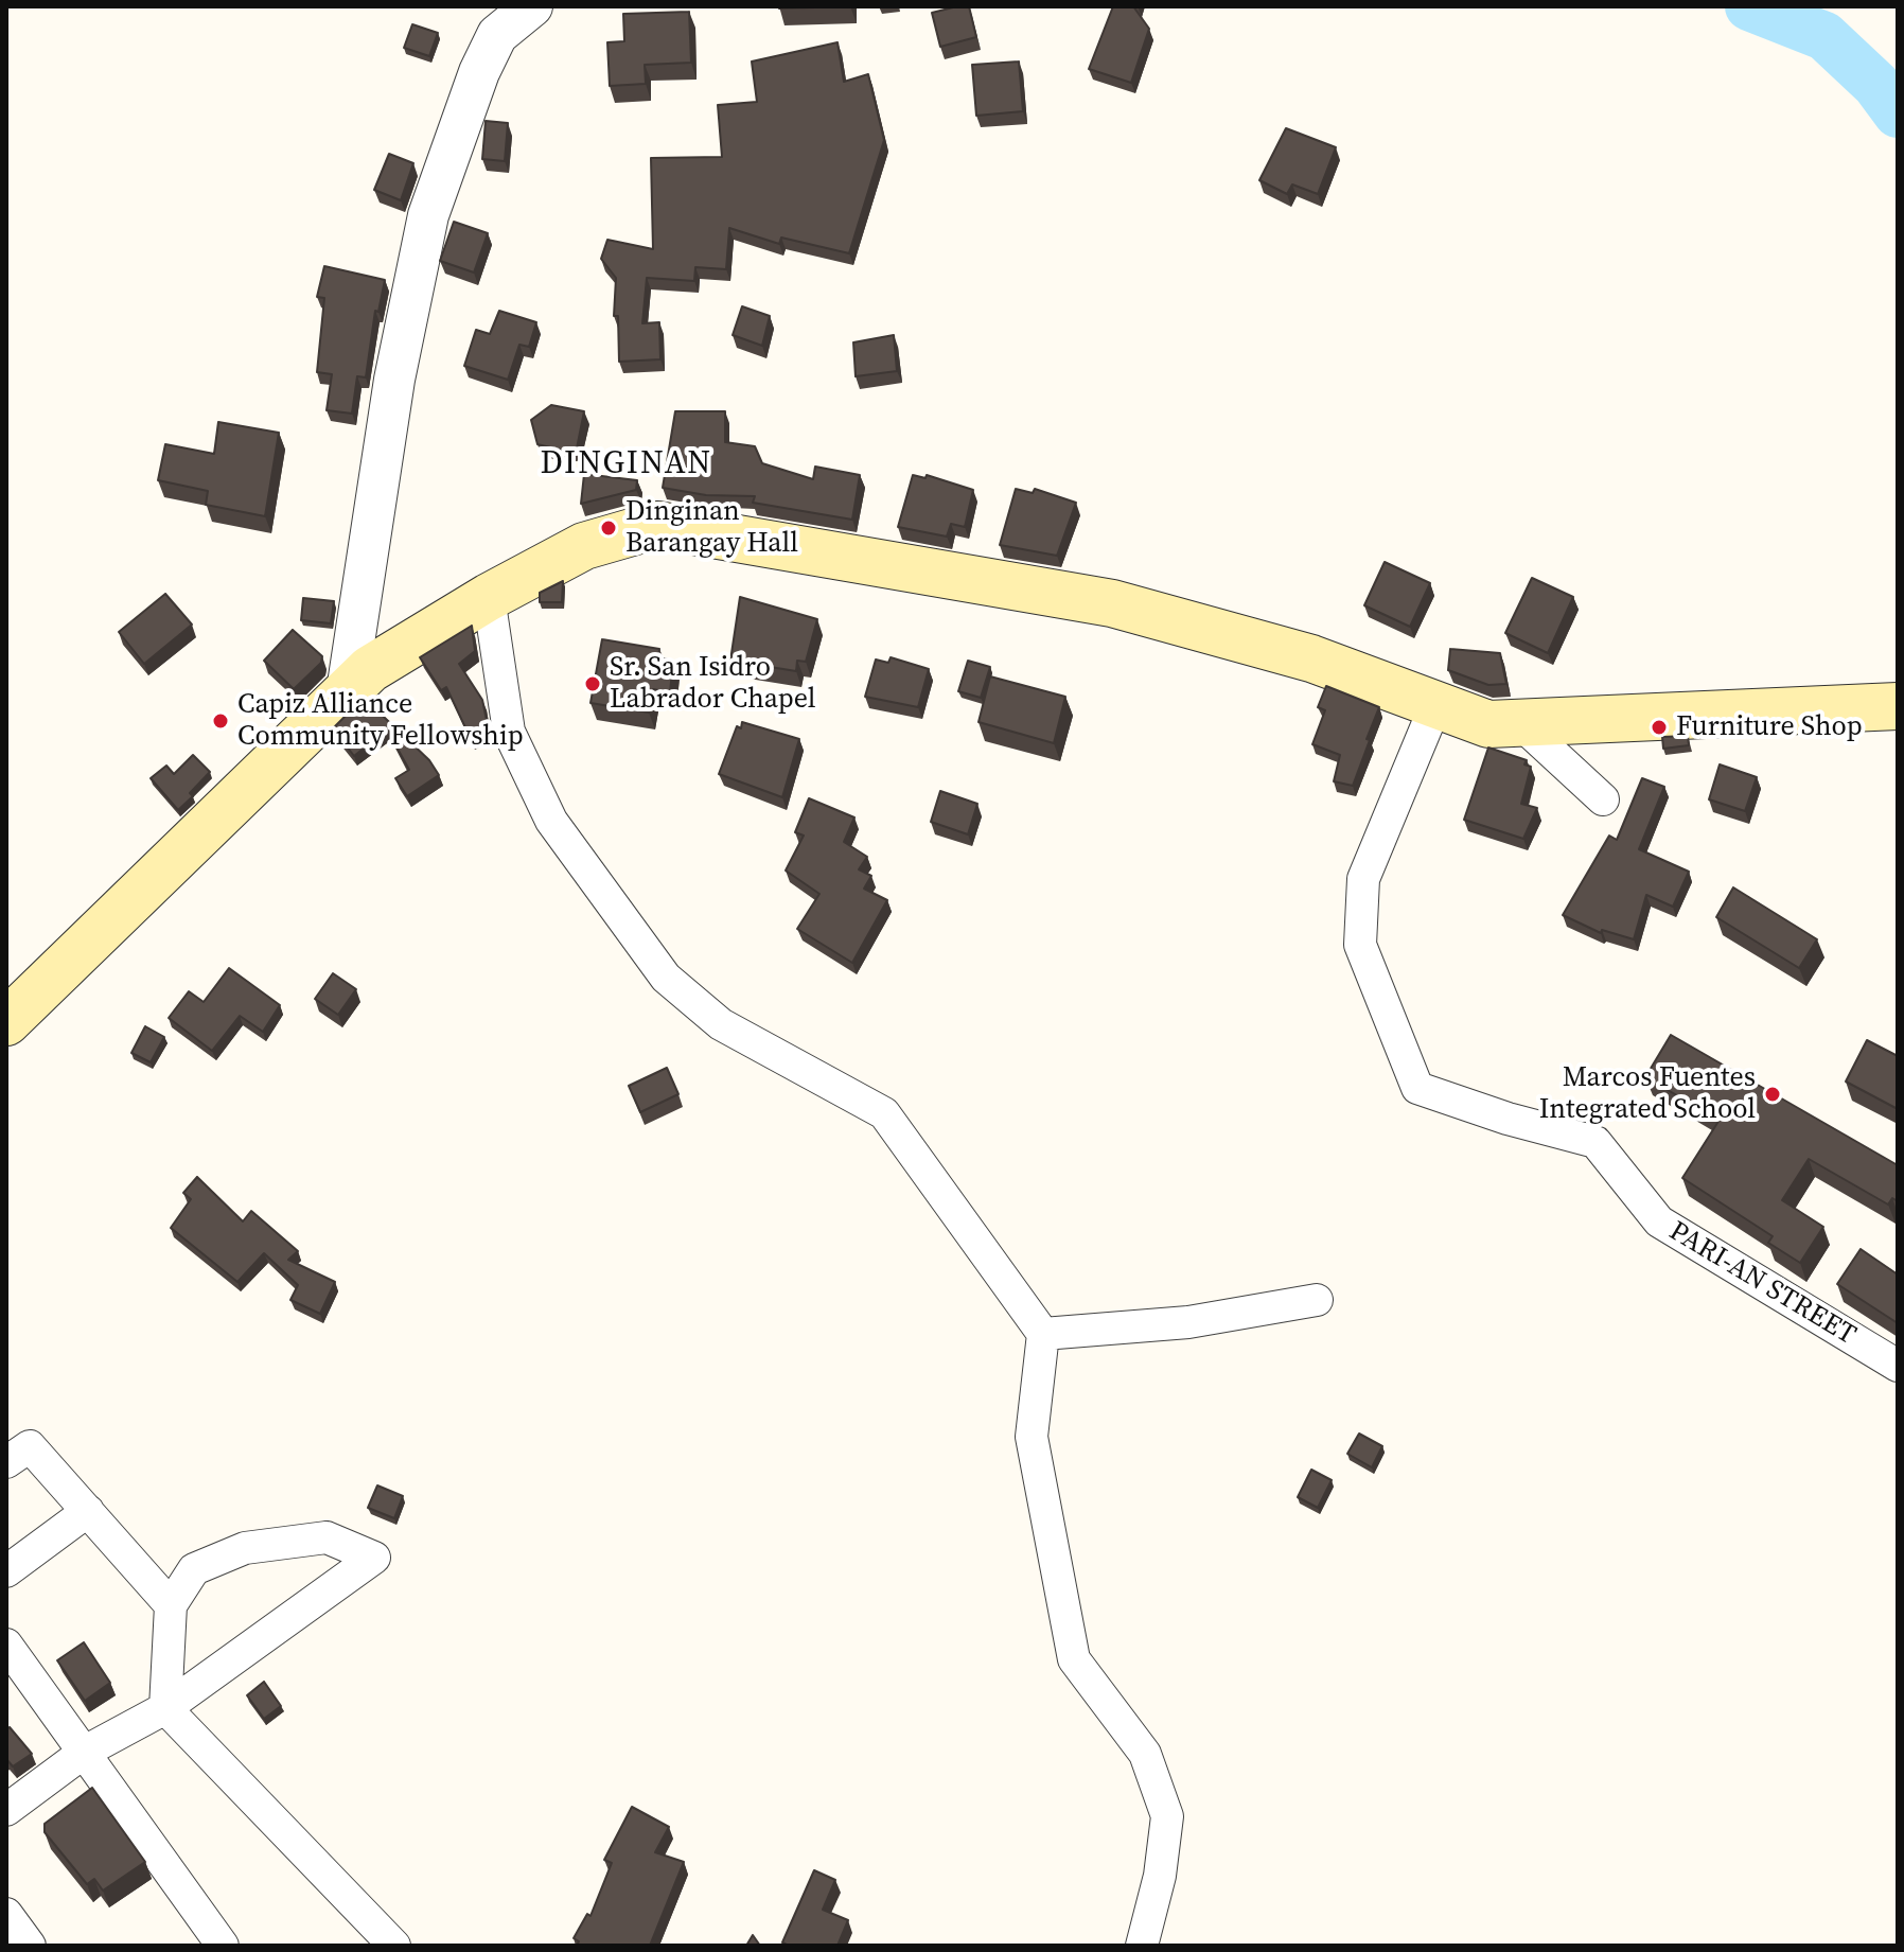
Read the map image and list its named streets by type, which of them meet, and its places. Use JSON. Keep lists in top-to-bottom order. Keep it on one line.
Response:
{"streets":{"street":["PARI-AN STREET"]},"districts":["DINGINAN"],"places":["Dinginan Barangay Hall","Sr. San Isidro Labrador Chapel","Capiz Alliance Community Fellowship","Furniture Shop","Marcos Fuentes Integrated School"]}
